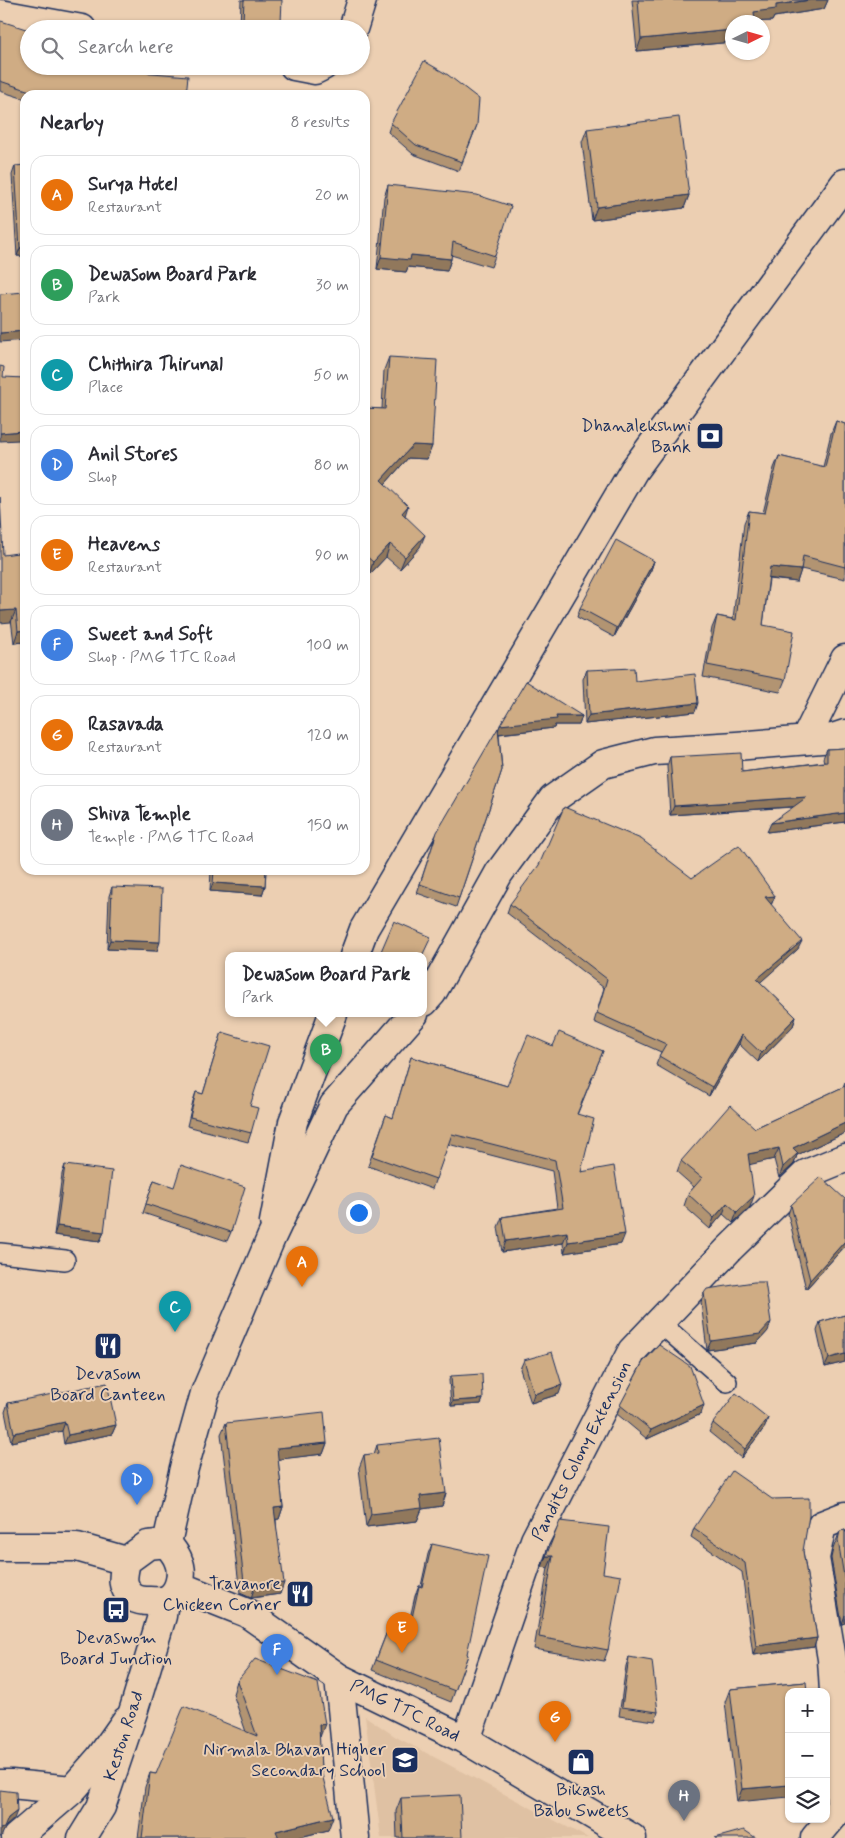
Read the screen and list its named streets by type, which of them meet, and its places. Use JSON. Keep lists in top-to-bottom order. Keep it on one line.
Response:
{"streets":{"street":["Pandits Colony Extension","PMG TTC Road","Keston Road"]},"crossings":[["Pandits Colony Extension","PMG TTC Road"],["PMG TTC Road","Keston Road"]],"places":{"bank":["Dhanalekshmi Bank"],"restaurant":["Devasom Board Canteen","Travanore Chicken Corner"],"bus stop":["Devaswom Board Junction"],"school or university":["Nirmala Bhavan Higher Secondary School"],"shop":["Bikash Babu Sweets"]},"north":"right","page":{"search":"Search here","heading":["Nearby","8 results"],"list":[{"mark":"A","name":"Surya Hotel","note":"Restaurant","value":"20 m"},{"mark":"B","name":"Dewasom Board Park","note":"Park","value":"30 m"},{"mark":"C","name":"Chithira Thirunal","note":"Place","value":"50 m"},{"mark":"D","name":"Anil Stores","note":"Shop","value":"80 m"},{"mark":"E","name":"Heavens","note":"Restaurant","value":"90 m"},{"mark":"F","name":"Sweet and Soft","note":"Shop · PMG TTC Road","value":"100 m"},{"mark":"G","name":"Rasavada","note":"Restaurant","value":"120 m"},{"mark":"H","name":"Shiva Temple","note":"Temple · PMG TTC Road","value":"150 m"}],"popup":["Dewasom Board Park","Park"],"pins":["B","A","C","D","E","F","G","H"],"map_buttons":["+","−"]}}
